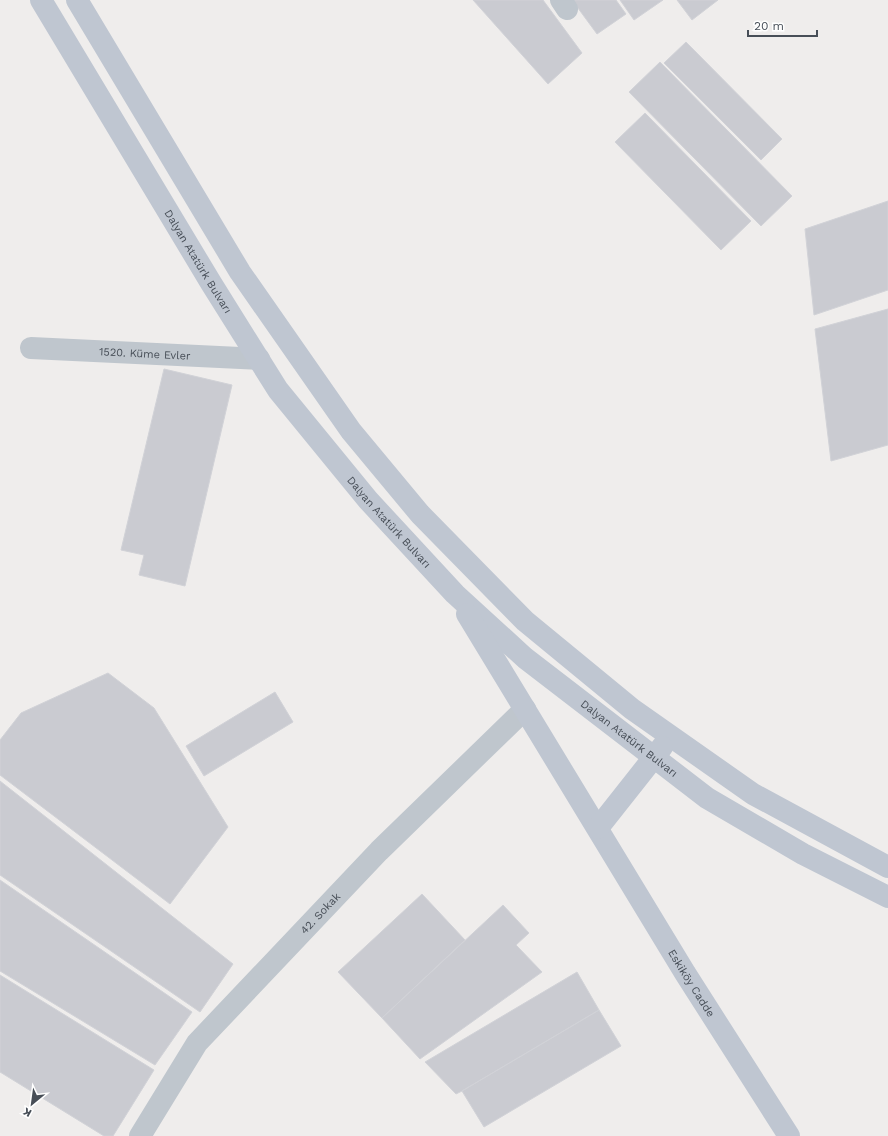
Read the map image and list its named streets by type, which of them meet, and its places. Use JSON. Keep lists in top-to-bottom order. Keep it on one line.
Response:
{"streets":{"main road":["Dalyan Atatürk Bulvarı","Eskiköy Cadde"],"street":["1520. Küme Evler","42. Sokak"]},"crossings":[["Dalyan Atatürk Bulvarı","1520. Küme Evler"],["Dalyan Atatürk Bulvarı","Eskiköy Cadde"],["42. Sokak","Eskiköy Cadde"]],"scale_bar":"20 m","north":"bottom left"}
